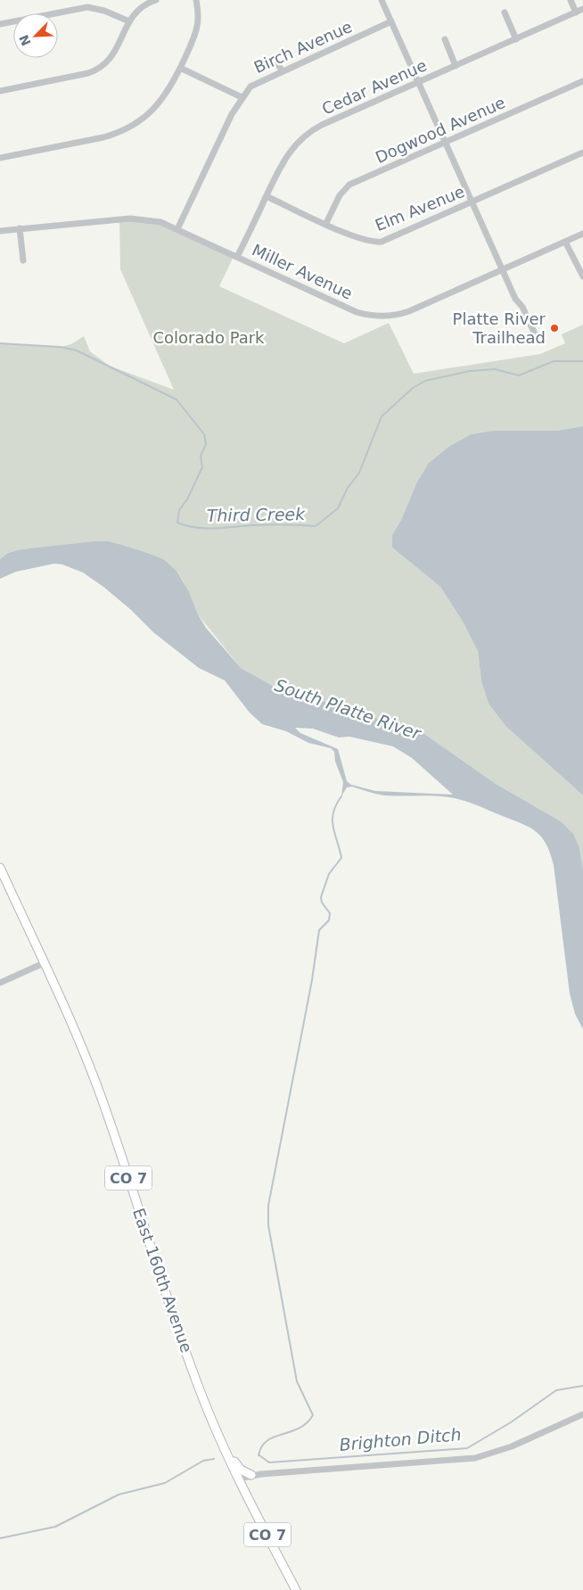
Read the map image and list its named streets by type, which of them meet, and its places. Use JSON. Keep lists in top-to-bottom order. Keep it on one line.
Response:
{"streets":{"main road":["CO 7","East 160th Avenue"],"street":["Birch Avenue","Cedar Avenue","Dogwood Avenue","Elm Avenue","Miller Avenue"]},"crossings":[["Birch Avenue","Miller Avenue"],["Cedar Avenue","Elm Avenue"],["Cedar Avenue","Miller Avenue"],["Dogwood Avenue","Elm Avenue"]],"water":["Third Creek","South Platte River","Brighton Ditch"],"parks":["Colorado Park"],"places":["Platte River Trailhead"],"north":"bottom left"}
